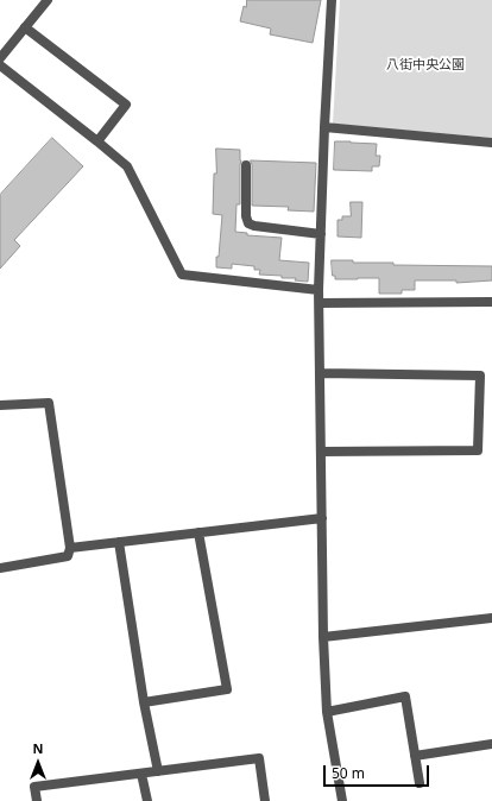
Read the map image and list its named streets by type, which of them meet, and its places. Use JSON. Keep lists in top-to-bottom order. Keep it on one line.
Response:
{"parks":["八街中央公園"],"scale_bar":"50 m","north":"top"}
